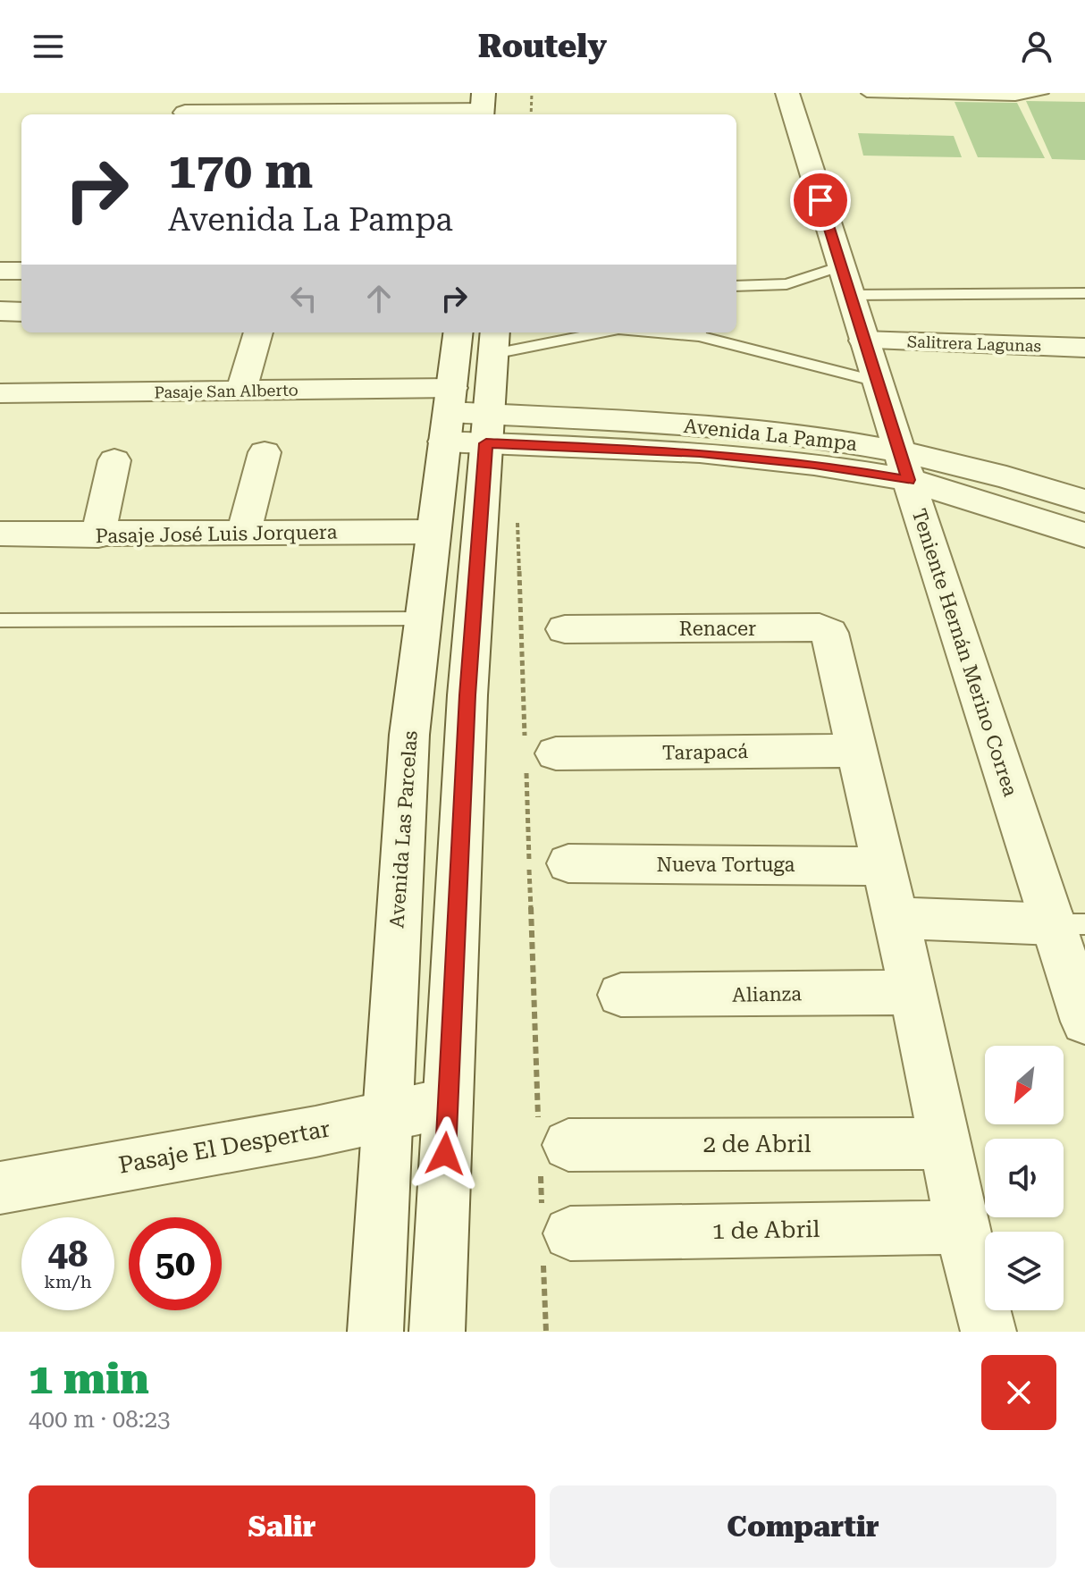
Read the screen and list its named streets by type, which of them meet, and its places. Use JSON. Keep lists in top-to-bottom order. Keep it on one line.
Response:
{"streets":{"street":["Salitrera Lagunas","Pasaje San Alberto","Avenida La Pampa","Pasaje José Luis Jorquera","Renacer","Teniente Hernán Merino Correa","Tarapacá","Avenida Las Parcelas","Nueva Tortuga","Alianza","2 de Abril","Pasaje El Despertar","1 de Abril"]},"crossings":[["Salitrera Lagunas","Teniente Hernán Merino Correa"],["Pasaje San Alberto","Avenida La Pampa"],["Pasaje San Alberto","Avenida Las Parcelas"],["Avenida La Pampa","Teniente Hernán Merino Correa"],["Avenida La Pampa","Avenida Las Parcelas"],["Pasaje José Luis Jorquera","Avenida Las Parcelas"],["Renacer","Tarapacá"],["Avenida Las Parcelas","Pasaje El Despertar"]],"north":"bottom left","page":{"header":"Routely","turn":["170 m","Avenida La Pampa"],"speed":"48 km/h","limit":"50","heading":["1 min","400 m · 08:23"],"buttons":["Salir","Compartir"]}}
